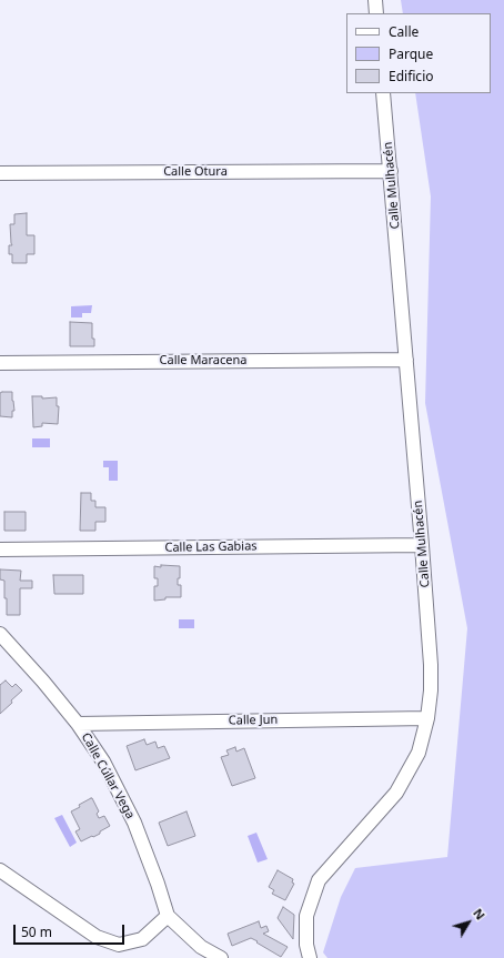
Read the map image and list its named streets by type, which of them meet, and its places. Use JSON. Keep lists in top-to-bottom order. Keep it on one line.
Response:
{"streets":{"street":["Calle Otura","Calle Mulhacén","Calle Maracena","Calle Las Gabias","Calle Jun","Calle Cúllar Vega"]},"crossings":[["Calle Otura","Calle Mulhacén"],["Calle Mulhacén","Calle Maracena"],["Calle Mulhacén","Calle Las Gabias"],["Calle Mulhacén","Calle Jun"],["Calle Jun","Calle Cúllar Vega"]],"legend":["Calle","Parque","Edificio"],"scale_bar":"50 m","north":"top right"}
